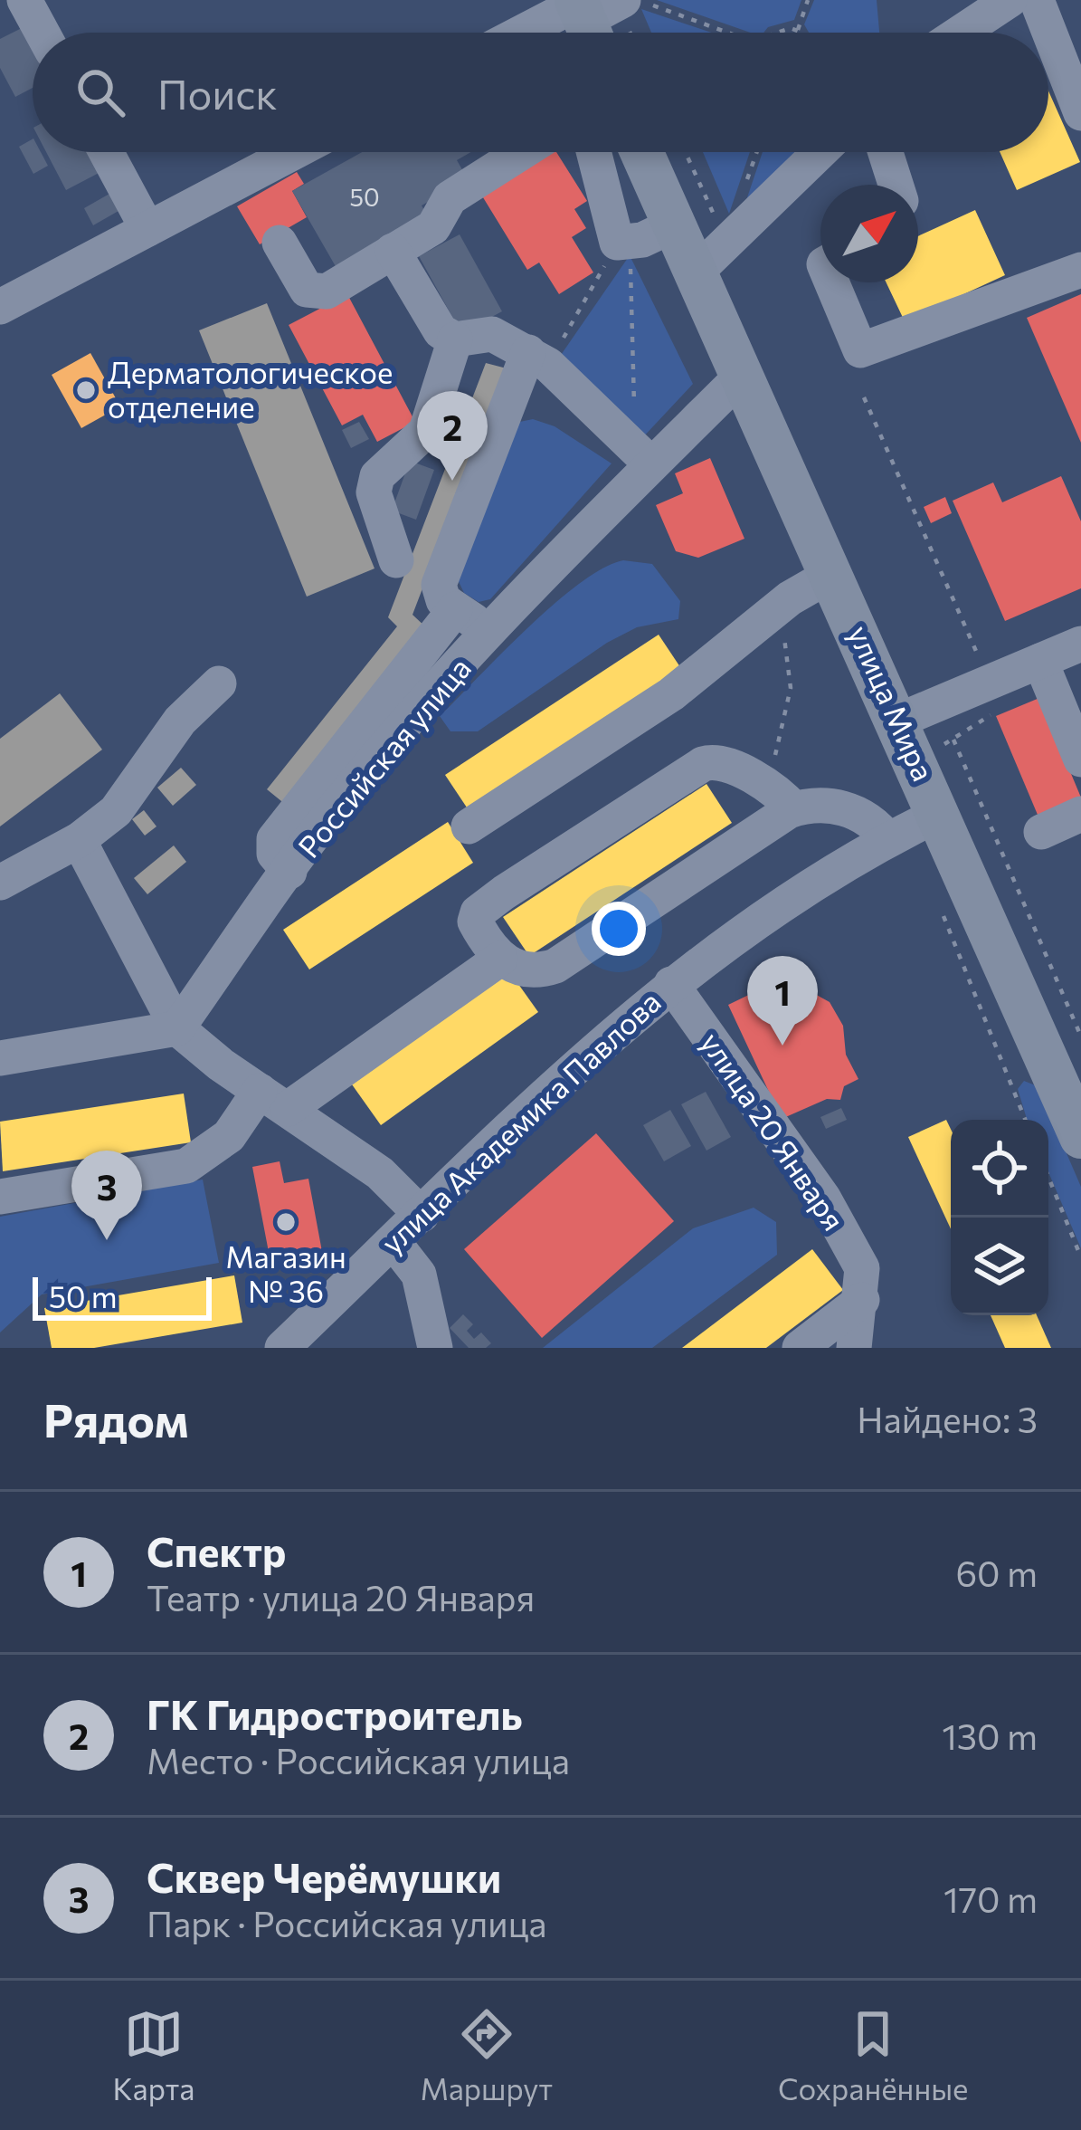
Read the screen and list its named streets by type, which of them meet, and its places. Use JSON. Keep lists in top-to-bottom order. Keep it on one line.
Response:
{"streets":{"main road":["улица Мира"],"street":["Российская улица","улица Академика Павлова","улица 20 Января"]},"crossings":[["улица Мира","Российская улица"],["улица Мира","улица Академика Павлова"],["улица Академика Павлова","улица 20 Января"]],"places":["Дерматологическое отделение","Магазин № 36"],"house_numbers":["50"],"scale_bar":"50 m","north":"top right","page":{"search":"Поиск","pins":["2","1","3"],"scale":"50 m","heading":["Рядом","Найдено: 3"],"list":[{"mark":"1","name":"Спектр","note":"Театр · улица 20 Января","value":"60 m"},{"mark":"2","name":"ГК Гидростроитель","note":"Место · Российская улица","value":"130 m"},{"mark":"3","name":"Сквер Черёмушки","note":"Парк · Российская улица","value":"170 m"}],"nav":["Карта","Маршрут","Сохранённые"]}}
